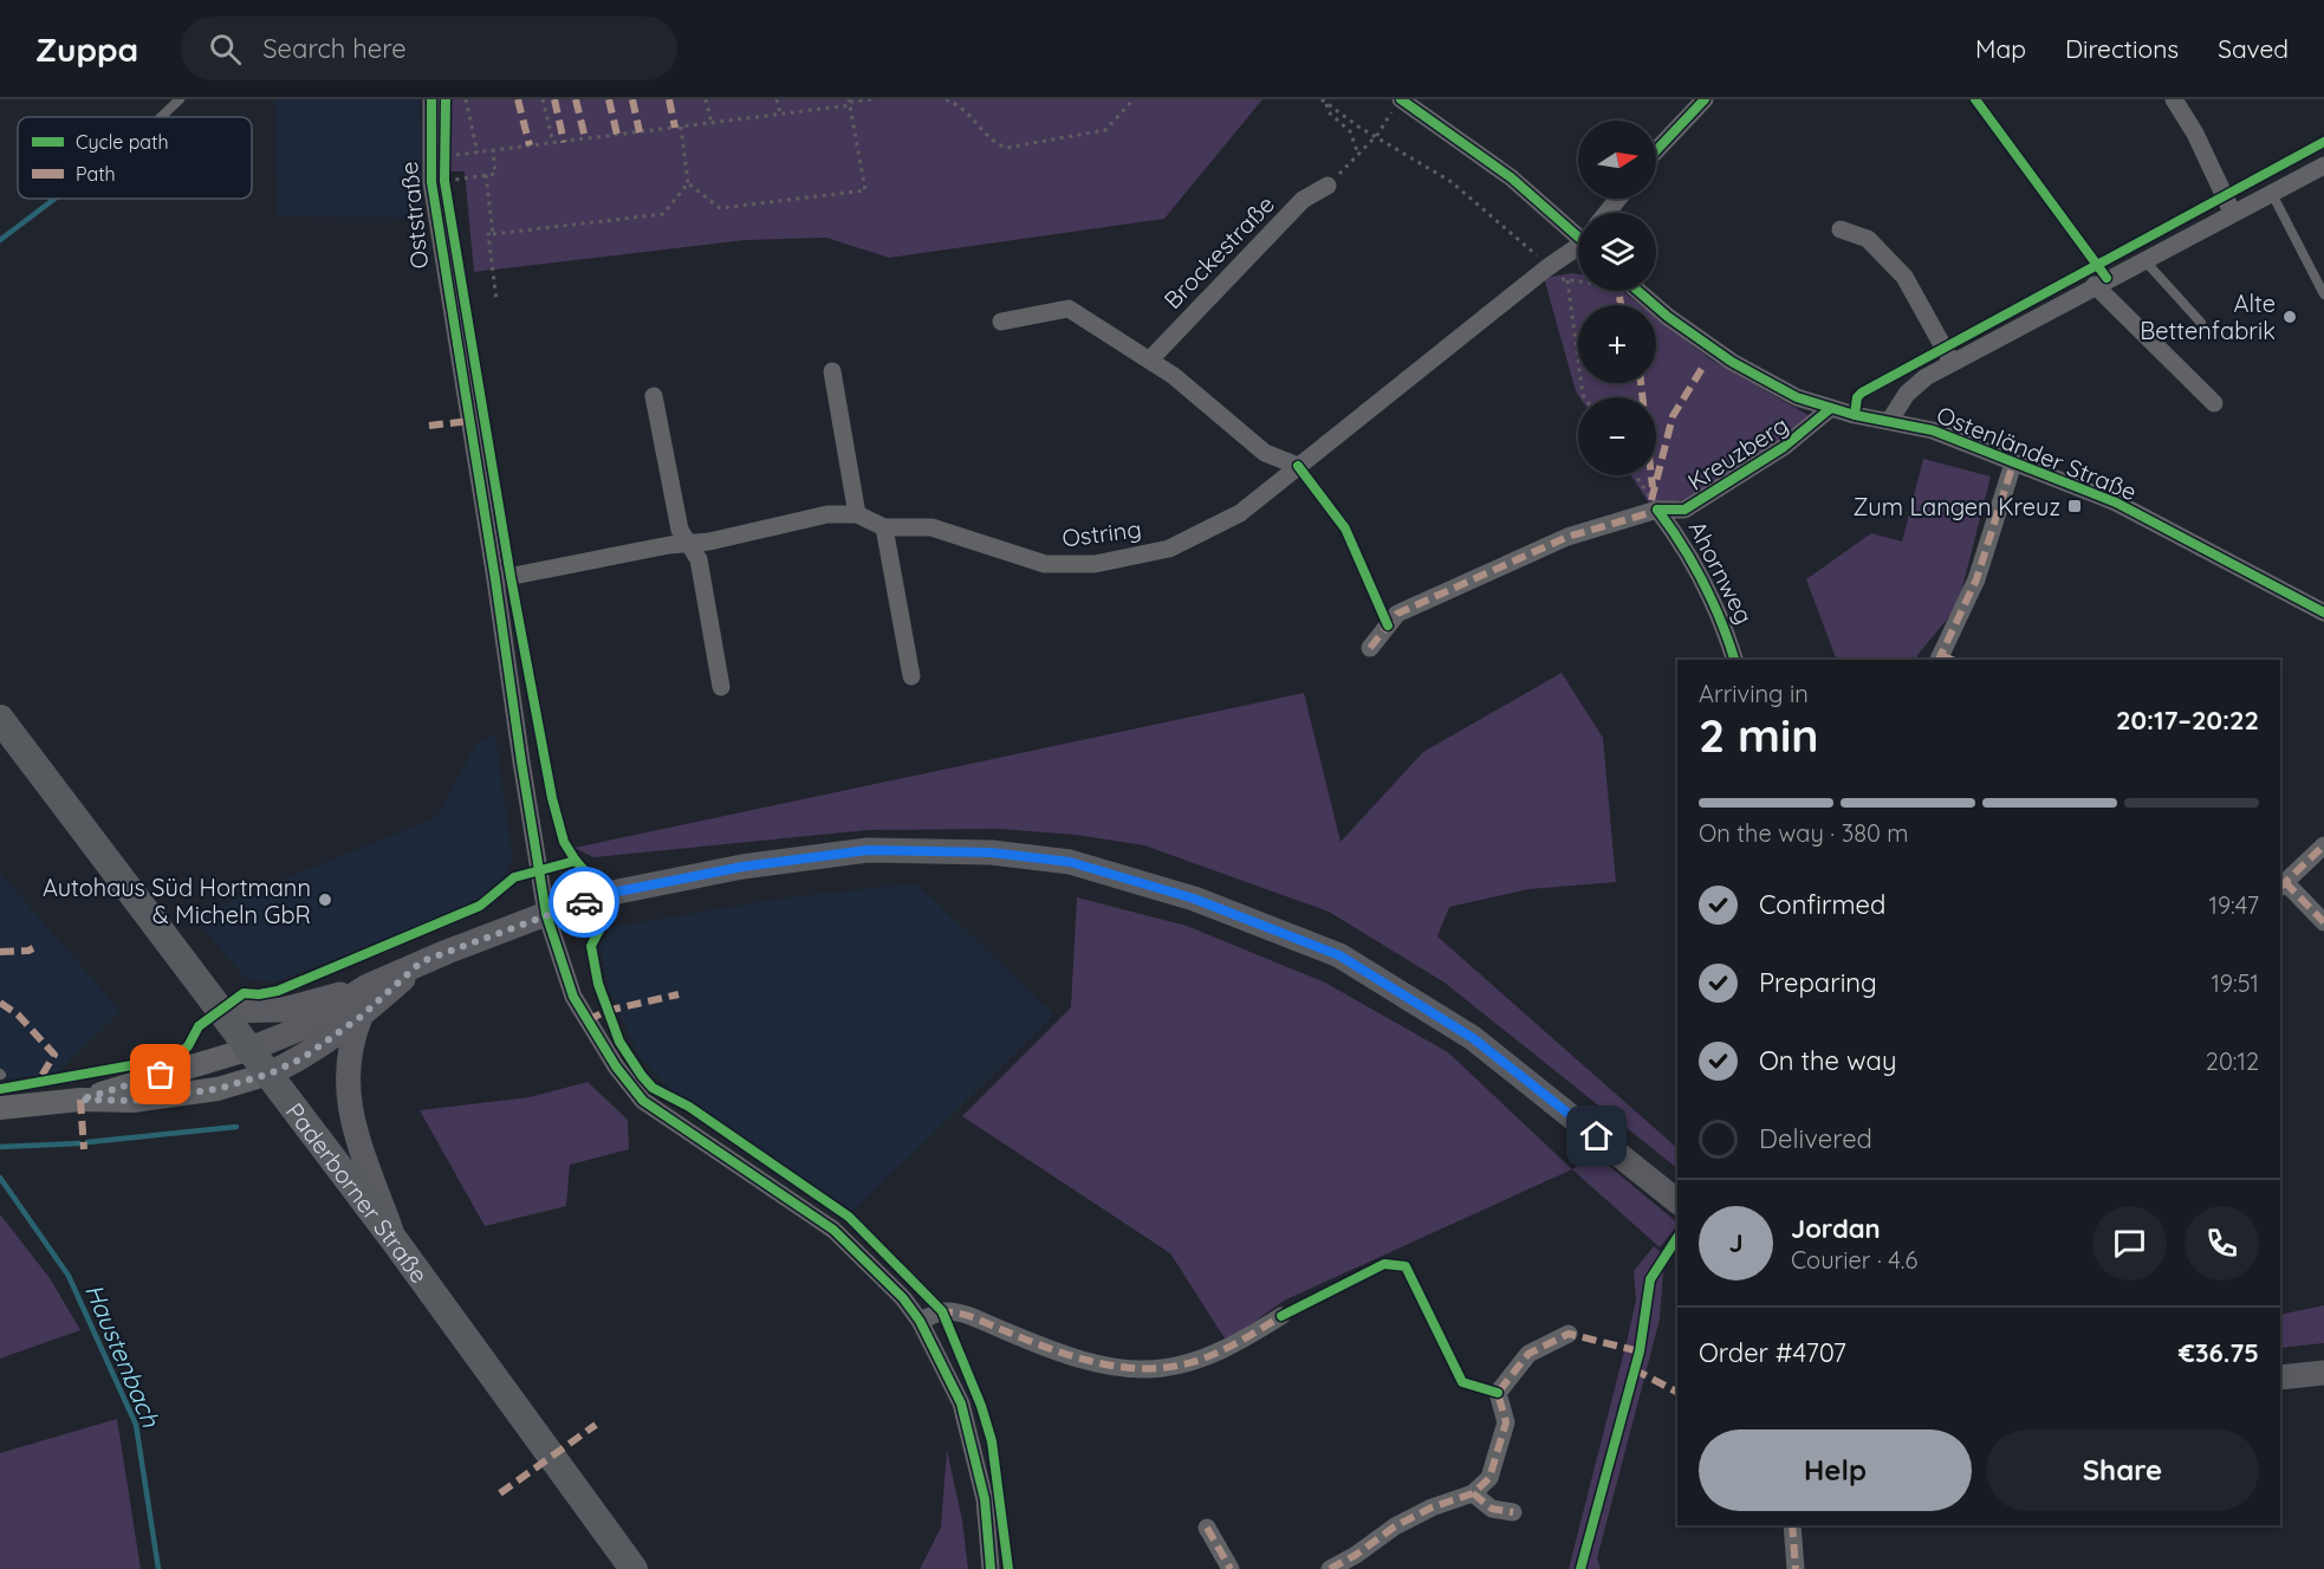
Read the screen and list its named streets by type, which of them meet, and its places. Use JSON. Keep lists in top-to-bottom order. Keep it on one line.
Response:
{"streets":{"main road":["Paderborner Straße"],"street":["Oststraße","Brockestraße","Kreuzberg","Ostenländer Straße","Ostring","Ahornweg"]},"crossings":[["Oststraße","Ostring"],["Kreuzberg","Ostenländer Straße"],["Kreuzberg","Ahornweg"]],"water":["Haustenbach"],"places":{"other":["Alte Bettenfabrik","Autohaus Süd Hortmann & Micheln GbR"],"transit":["Zum Langen Kreuz"]},"legend":["Cycle path","Path"],"north":"right","page":{"header":"Zuppa","search":"Search here","nav":["Map","Directions","Saved"],"map_buttons":["+","−"],"heading":["2 min","Arriving in","20:17–20:22"],"panel":["Jordan","Courier · 4.6","Order #4707","€36.75"],"bar":"On the way · 380 m","list":[["Confirmed","19:47"],["Preparing","19:51"],["On the way","20:12"],"Delivered"],"round":"J","buttons":["Help","Share"]}}
